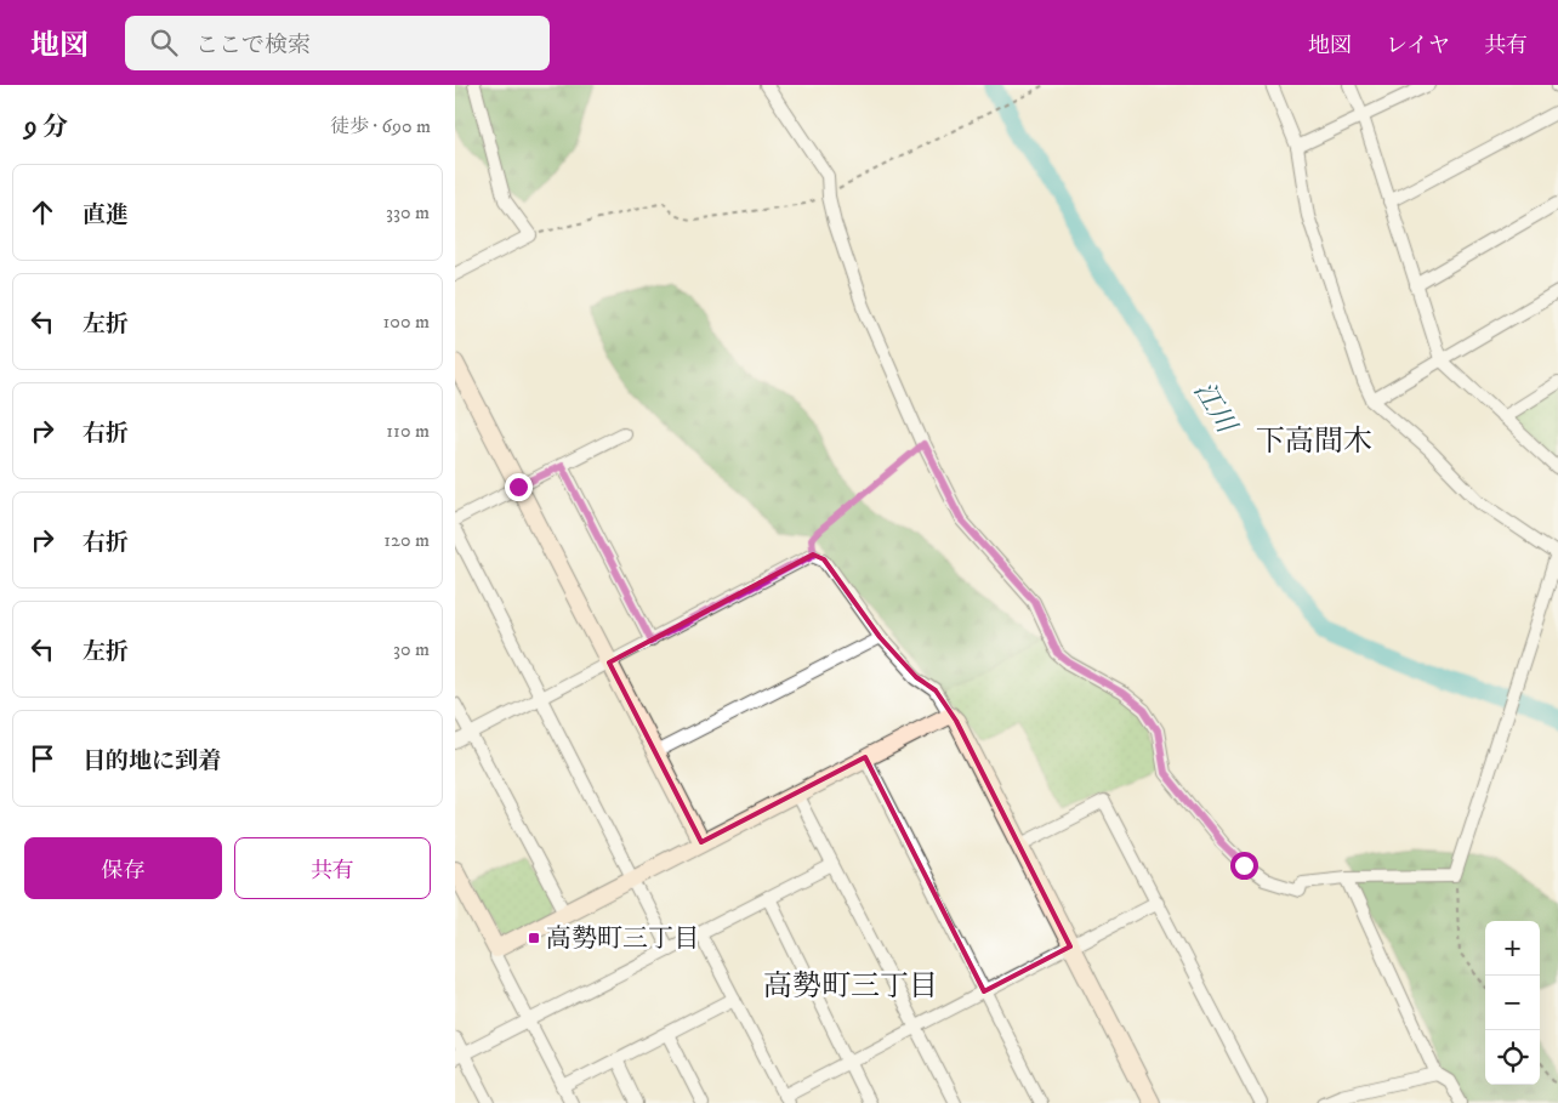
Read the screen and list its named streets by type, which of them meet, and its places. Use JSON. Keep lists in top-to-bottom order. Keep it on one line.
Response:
{"districts":["下高間木","高勢町三丁目"],"water":["江川"],"places":{"transit":["高勢町三丁目"]},"page":{"header":"地図","search":"ここで検索","nav":["地図","レイヤ","共有"],"heading":["9 分","徒歩 · 690 m"],"list":[["直進","330 m"],["左折","100 m"],["右折","110 m"],["右折","120 m"],["左折","30 m"],"目的地に到着"],"buttons":["保存","共有"],"map_buttons":["+","−"]}}
